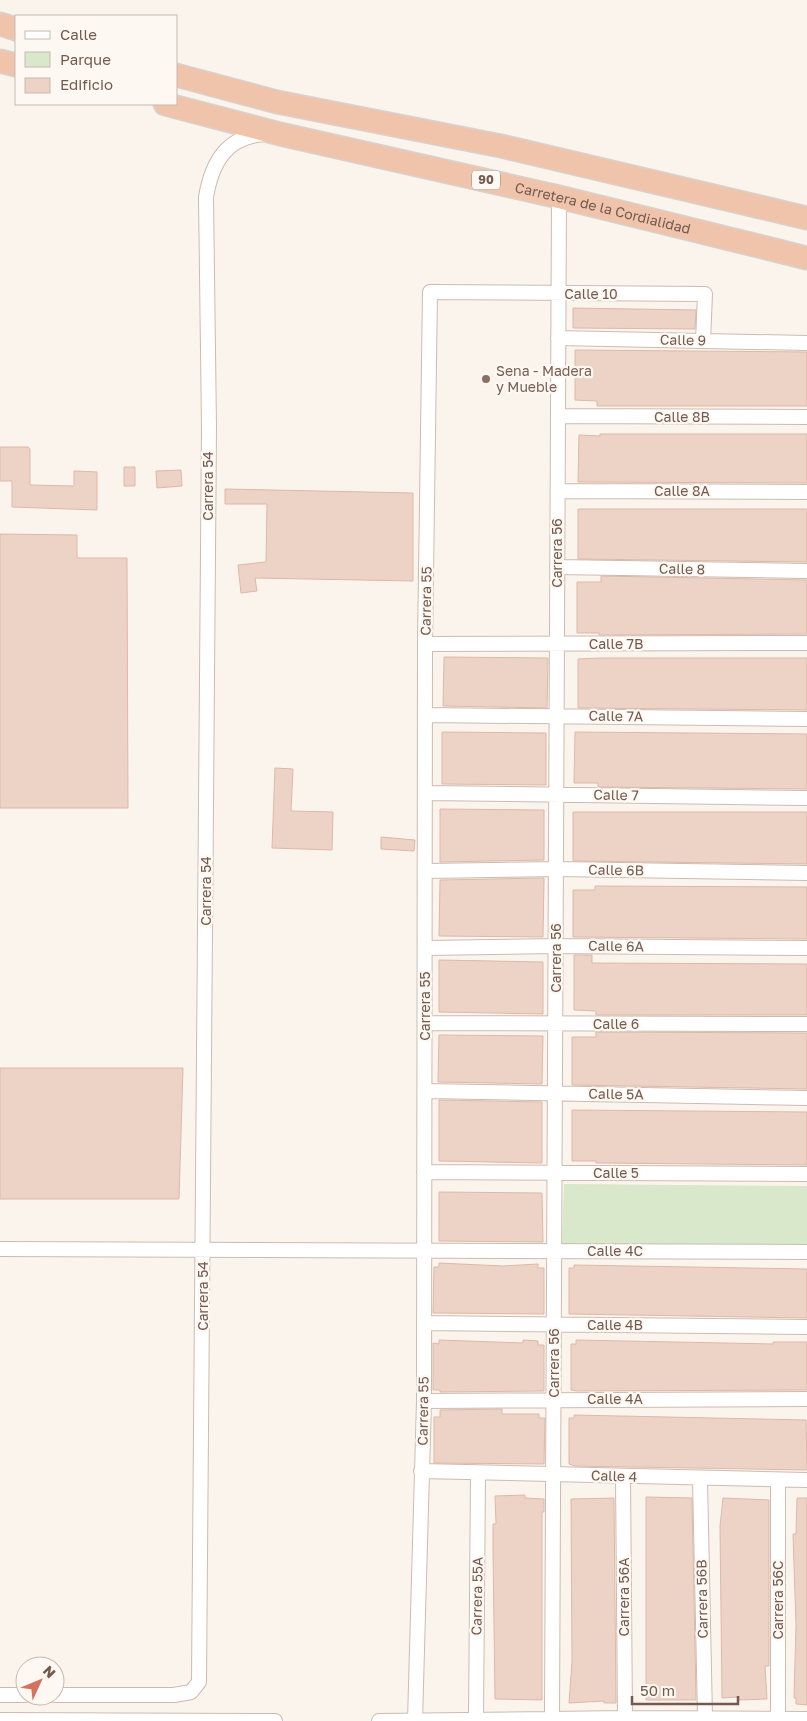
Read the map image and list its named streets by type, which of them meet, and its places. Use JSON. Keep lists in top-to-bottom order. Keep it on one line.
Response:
{"streets":{"highway":["90","Carretera de la Cordialidad"],"street":["Calle 10","Calle 9","Calle 8B","Carrera 54","Calle 8A","Carrera 56","Calle 8","Carrera 55","Calle 7B","Calle 7A","Calle 7","Calle 6B","Calle 6A","Calle 6","Calle 5A","Calle 5","Calle 4C","Calle 4B","Calle 4A","Calle 4","Carrera 55A","Carrera 56A","Carrera 56B","Carrera 56C"]},"crossings":[["Carretera de la Cordialidad","Carrera 54"],["Carretera de la Cordialidad","Carrera 56"],["Calle 10","Calle 9"],["Calle 10","Carrera 56"],["Calle 10","Carrera 55"],["Calle 9","Carrera 56"],["Calle 8B","Carrera 56"],["Carrera 54","Calle 4C"],["Calle 8A","Carrera 56"],["Carrera 56","Calle 8"],["Carrera 56","Calle 7B"],["Carrera 56","Calle 7A"],["Carrera 56","Calle 7"],["Carrera 56","Calle 6B"],["Carrera 56","Calle 6A"],["Carrera 56","Calle 6"],["Carrera 56","Calle 5A"],["Carrera 56","Calle 5"],["Carrera 56","Calle 4C"],["Carrera 56","Calle 4B"],["Carrera 56","Calle 4A"],["Carrera 56","Calle 4"],["Carrera 55","Calle 7B"],["Carrera 55","Calle 7A"],["Carrera 55","Calle 7"],["Carrera 55","Calle 6B"],["Carrera 55","Calle 6A"],["Carrera 55","Calle 6"],["Carrera 55","Calle 5A"],["Carrera 55","Calle 5"],["Carrera 55","Calle 4C"],["Carrera 55","Calle 4B"],["Carrera 55","Calle 4A"],["Carrera 55","Calle 4"],["Calle 4","Carrera 55A"],["Calle 4","Carrera 56A"],["Calle 4","Carrera 56B"],["Calle 4","Carrera 56C"]],"places":["Sena - Madera y Mueble"],"legend":["Calle","Parque","Edificio"],"scale_bar":"50 m","north":"top right"}
